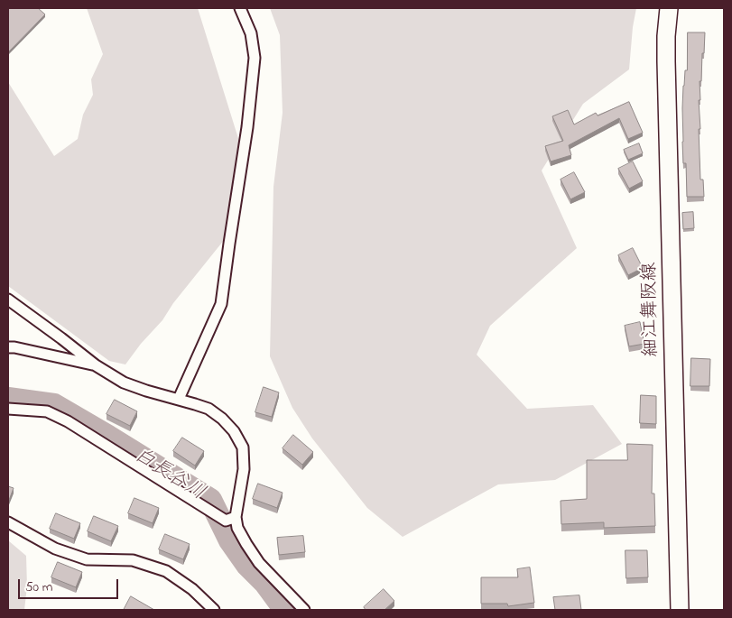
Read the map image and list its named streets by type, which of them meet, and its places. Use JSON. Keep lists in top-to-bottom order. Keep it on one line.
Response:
{"streets":{"main road":["細江舞阪線"]},"water":["白長谷川"],"scale_bar":"50 m"}
